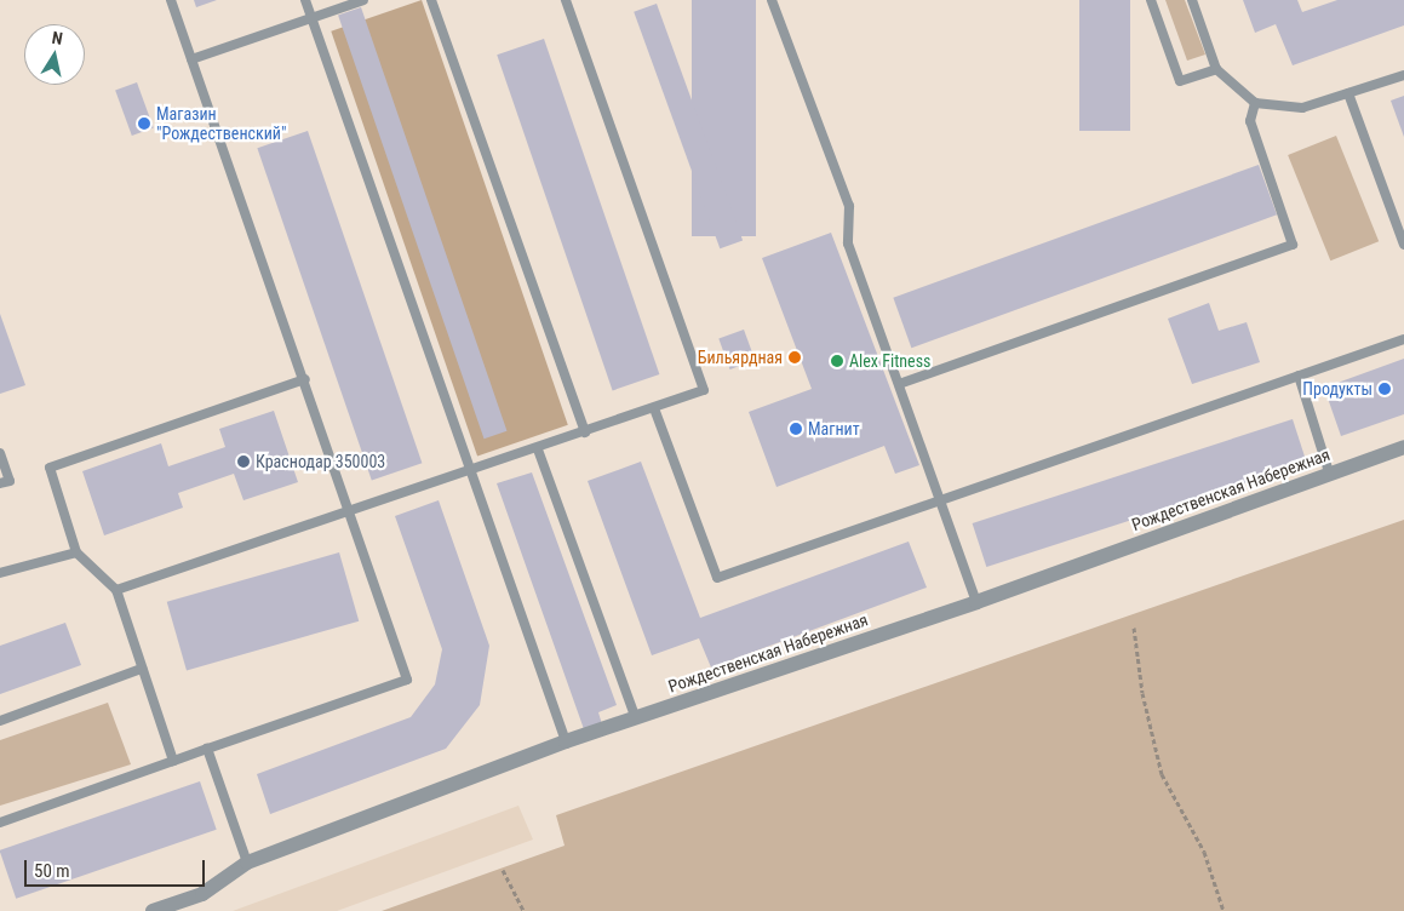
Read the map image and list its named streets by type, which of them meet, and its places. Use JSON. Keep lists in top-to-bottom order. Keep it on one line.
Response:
{"streets":{"street":["Рождественская Набережная"]},"places":["Магазин \"Рождественский\"","Бильярдная","Alex Fitness","Продукты","Магнит","Краснодар 350003"],"scale_bar":"50 m","north":"top"}
